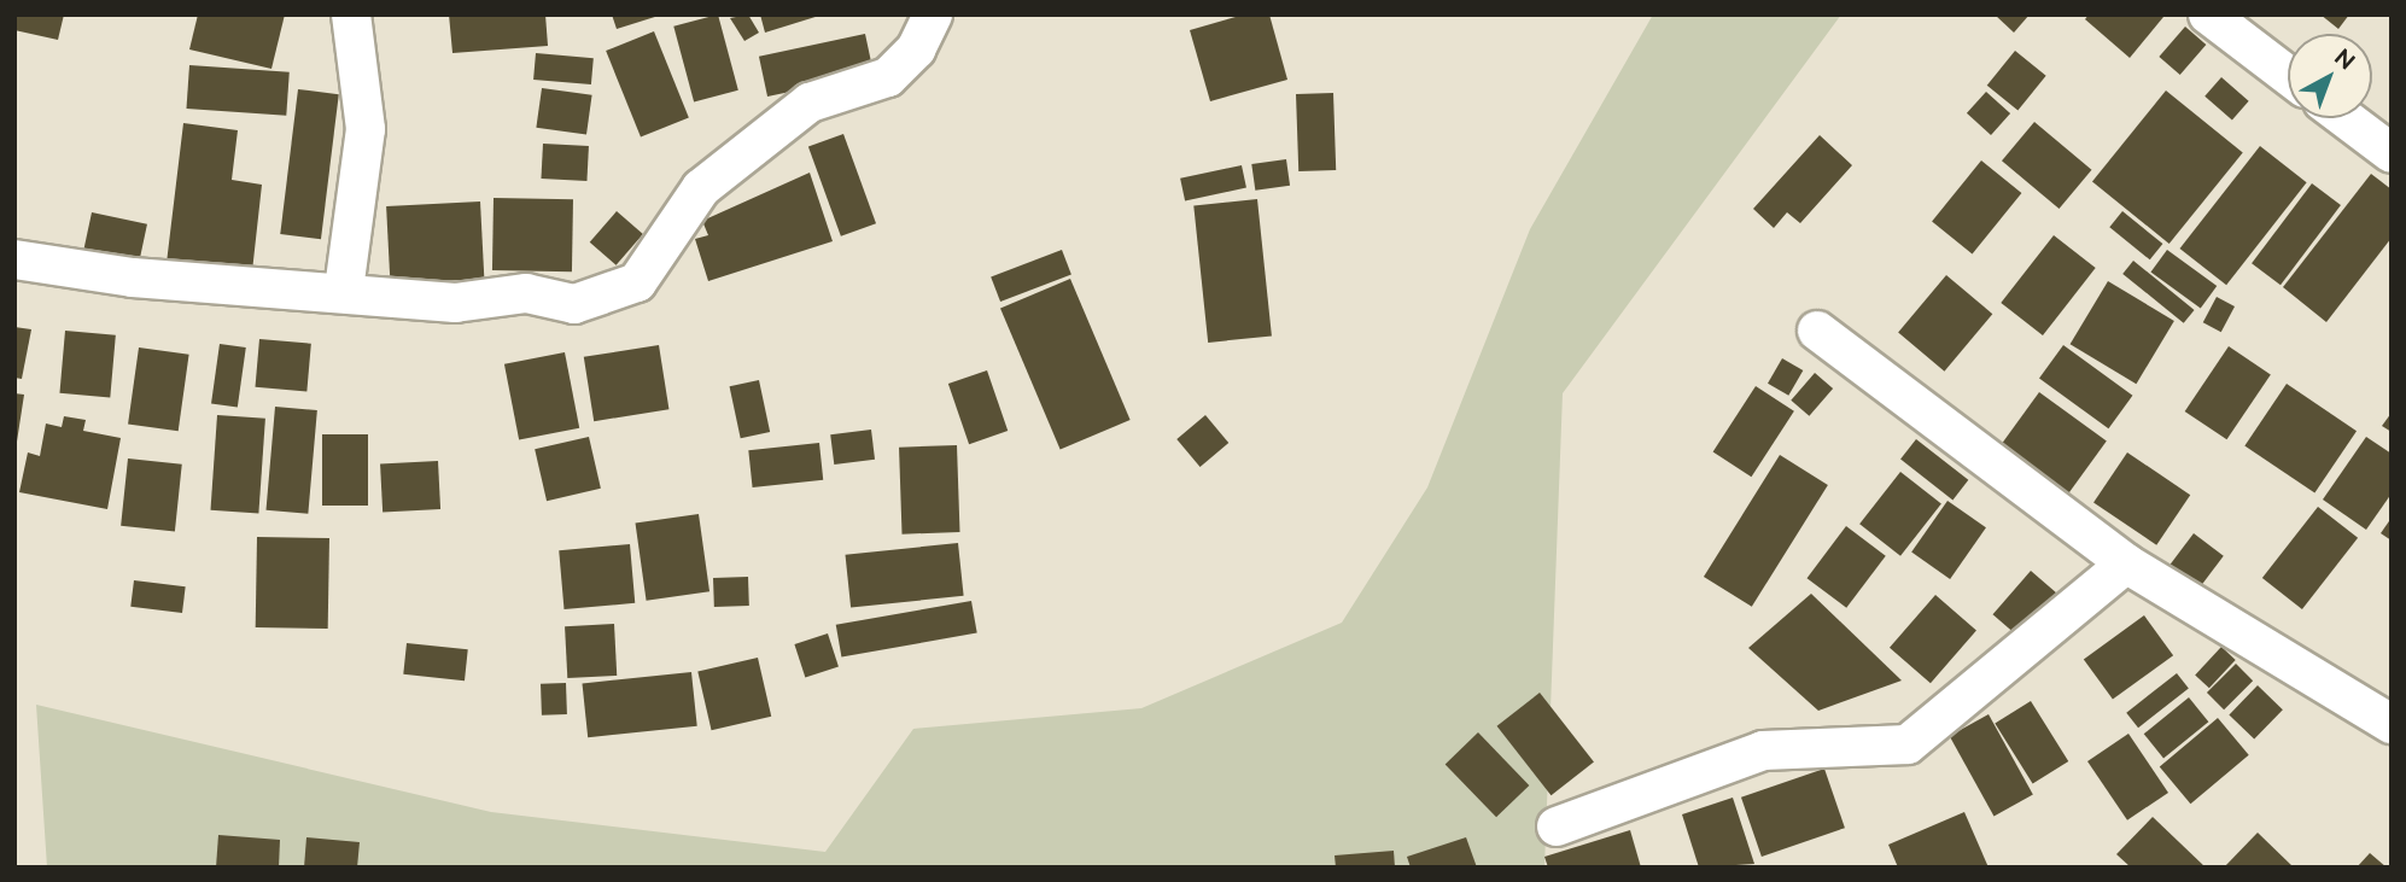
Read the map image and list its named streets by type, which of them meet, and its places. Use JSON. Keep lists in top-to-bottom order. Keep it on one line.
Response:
{"north":"top right"}
